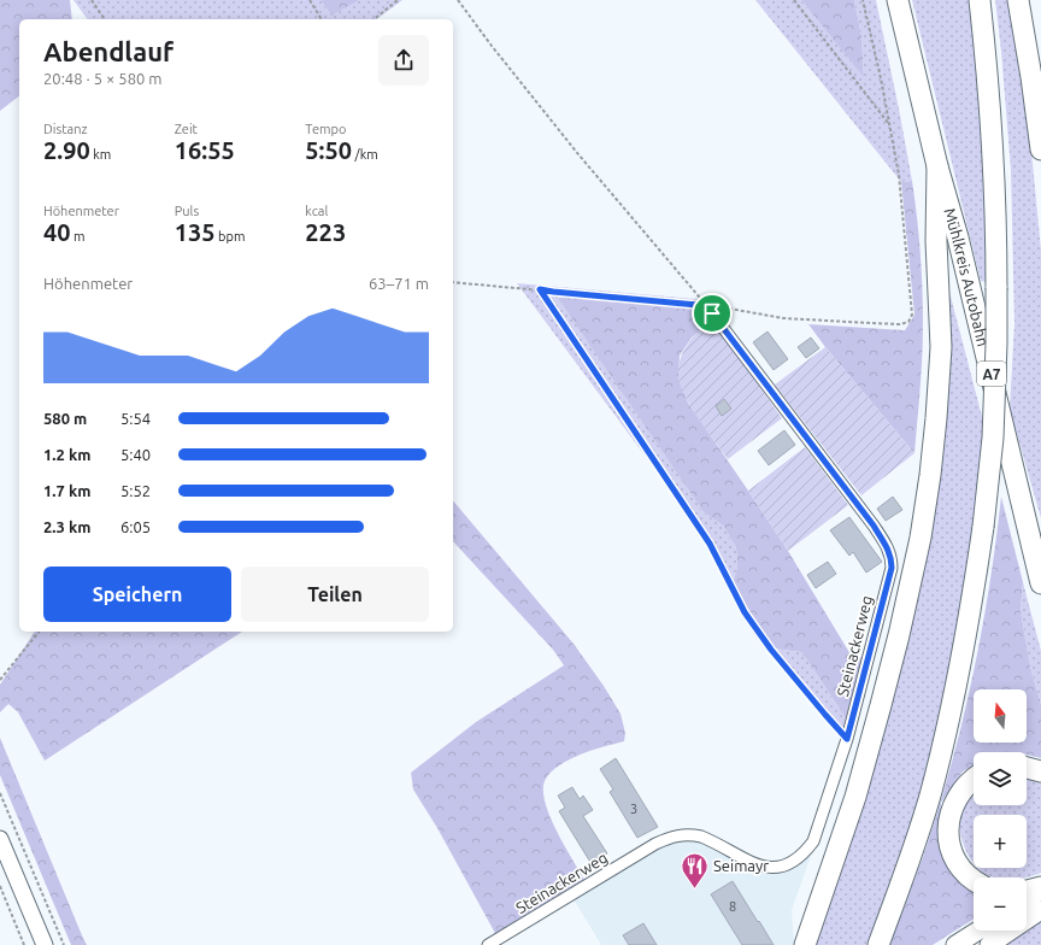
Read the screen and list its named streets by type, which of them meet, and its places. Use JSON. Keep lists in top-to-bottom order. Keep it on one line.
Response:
{"streets":{"highway":["Mühlkreis Autobahn","A7"],"street":["Steinackerweg"]},"places":{"restaurant":["Seimayr"]},"house_numbers":["3","8"],"north":"top","page":{"heading":["Abendlauf","20:48 · 5 × 580 m"],"stats":[["Distanz","2.90 km"],["Zeit","16:55"],["Tempo","5:50 /km"],["Höhenmeter","40 m"],["Puls","135 bpm"],["kcal","223"]],"chart":["Höhenmeter","63–71 m"],"list":[{"name":"580 m","note":"5:54"},{"name":"1.2 km","note":"5:40"},{"name":"1.7 km","note":"5:52"},{"name":"2.3 km","note":"6:05"}],"buttons":["Speichern","Teilen"],"map_buttons":["+","−"]}}
